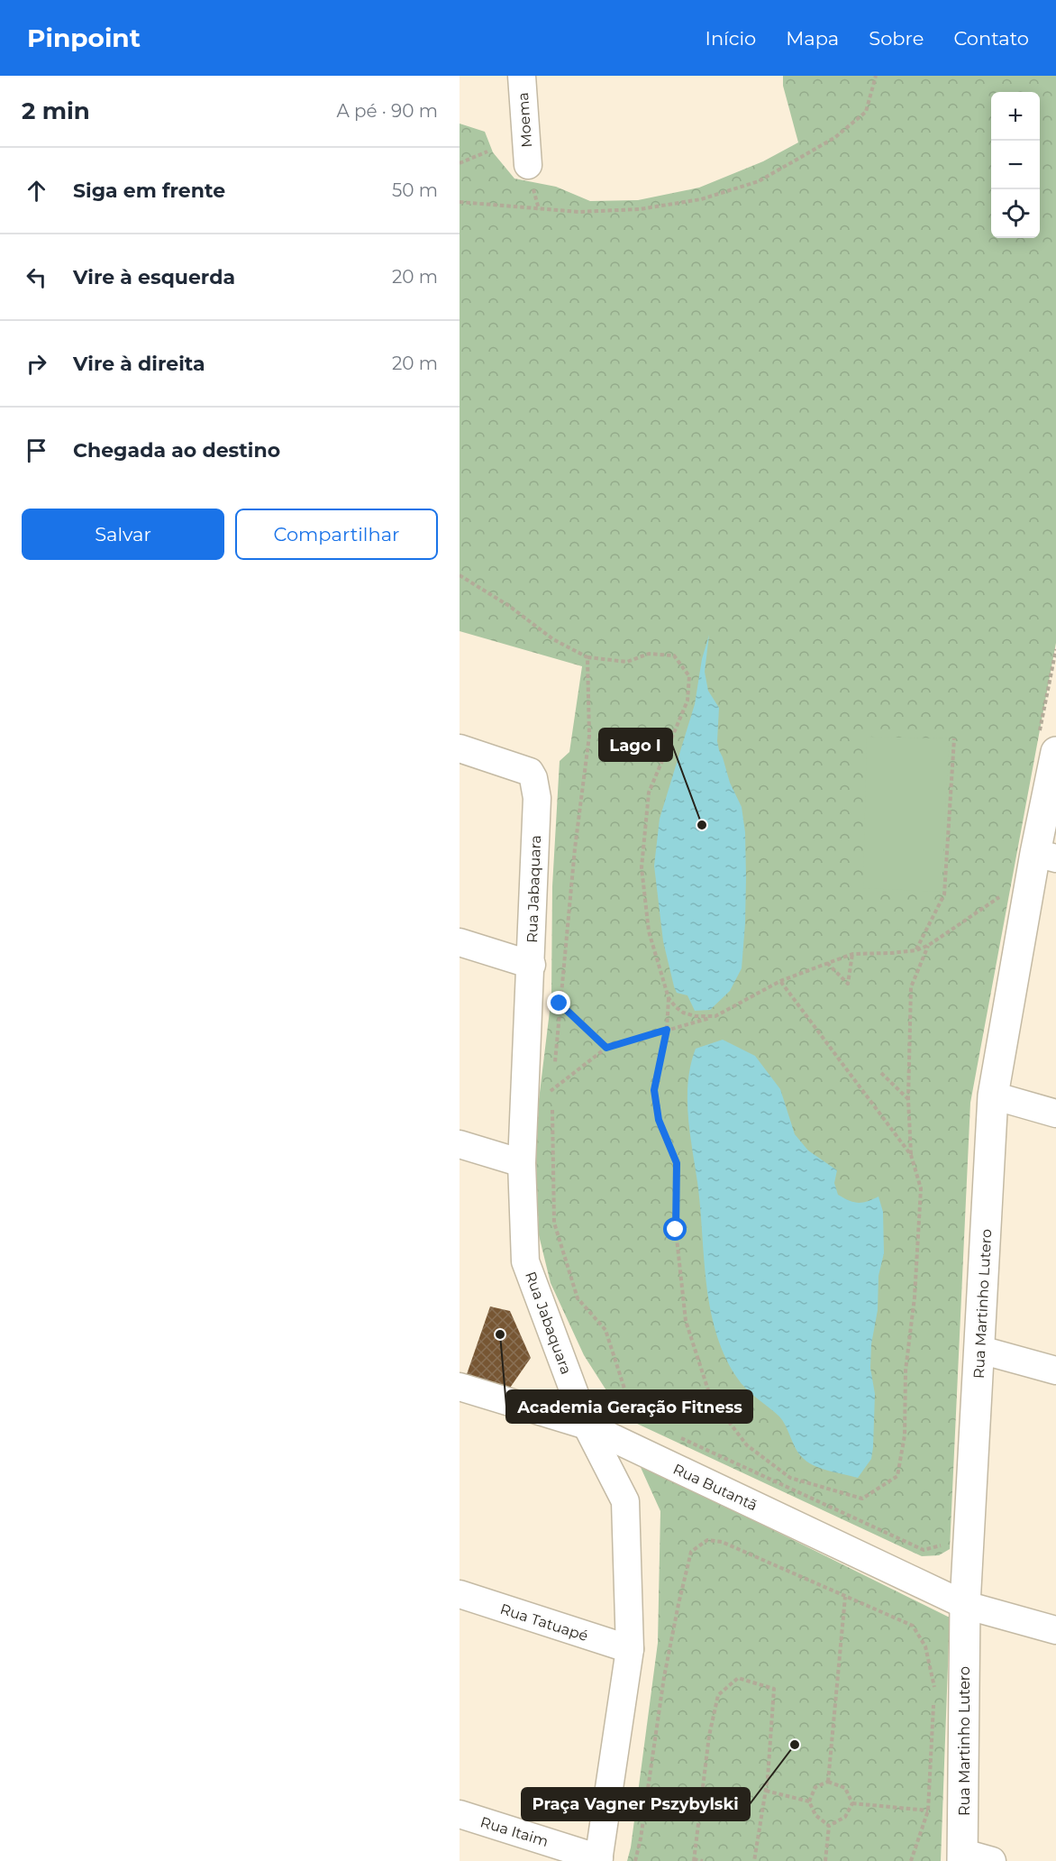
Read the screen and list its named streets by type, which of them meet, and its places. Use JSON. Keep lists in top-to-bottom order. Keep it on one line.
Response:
{"streets":{"street":["Moema","Rua Jabaquara","Rua Martinho Lutero","Rua Butantã","Rua Tatuapé","Rua Itaim"]},"crossings":[["Rua Jabaquara","Rua Butantã"],["Rua Jabaquara","Rua Tatuapé"],["Rua Jabaquara","Rua Itaim"],["Rua Martinho Lutero","Rua Butantã"]],"places":["Lago I","Academia Geração Fitness","Praça Vagner Pszybylski"],"page":{"header":"Pinpoint","nav":["Início","Mapa","Sobre","Contato"],"heading":["2 min","A pé · 90 m"],"map_buttons":["+","−"],"list":[["Siga em frente","50 m"],["Vire à esquerda","20 m"],["Vire à direita","20 m"],"Chegada ao destino"],"buttons":["Salvar","Compartilhar"]}}
